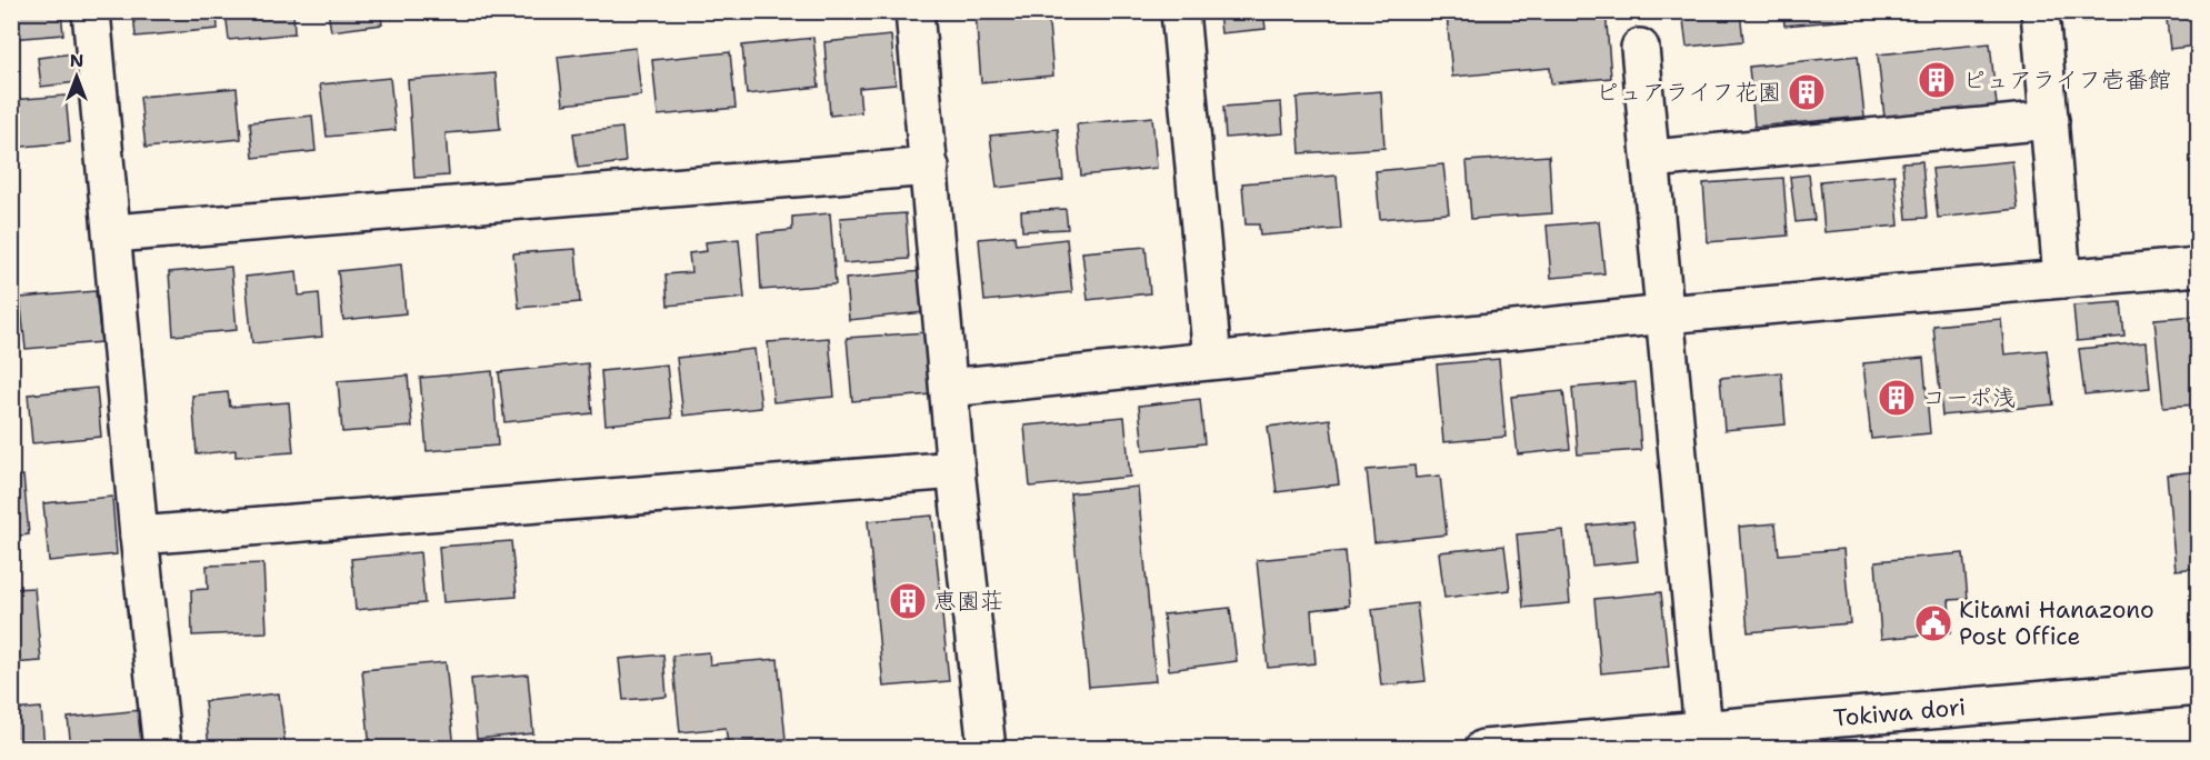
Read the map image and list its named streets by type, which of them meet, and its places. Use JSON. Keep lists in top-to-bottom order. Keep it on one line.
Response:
{"streets":{"street":["Tokiwa dori"]},"places":{"building":["ピュアライフ壱番館","ピュアライフ花園","コーポ浅","恵園荘"],"public building":["Kitami Hanazono Post Office"]},"north":"top"}
